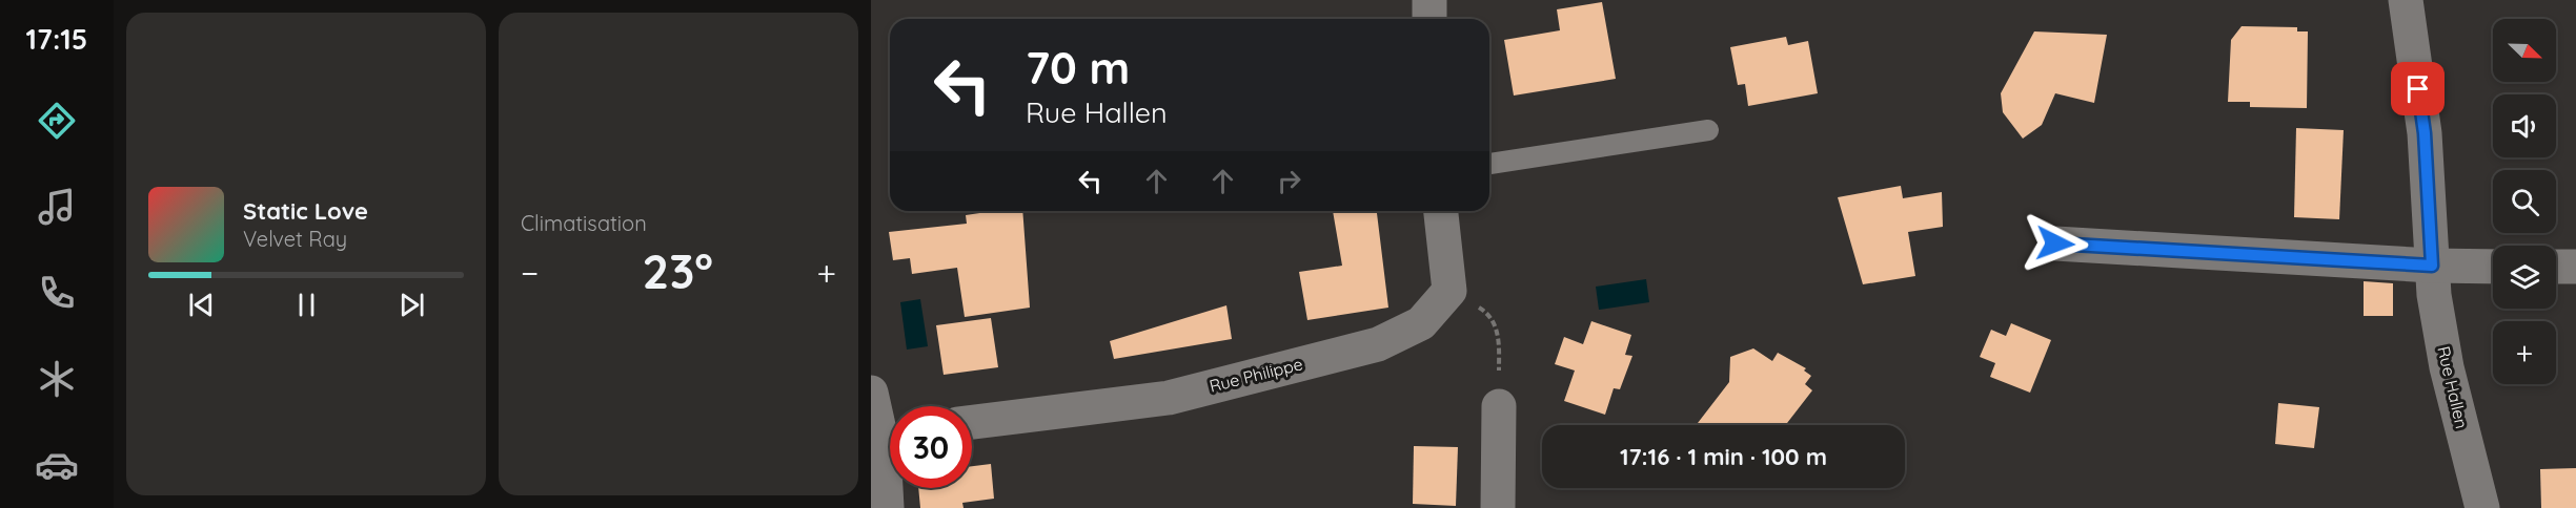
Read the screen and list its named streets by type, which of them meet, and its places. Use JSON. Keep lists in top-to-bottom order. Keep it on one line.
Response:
{"streets":{"street":["Rue Philippe","Rue Hallen"]},"north":"bottom right","page":{"tabs":"17:15","tile":"Climatisation","map_buttons":"+","turn":["70 m","Rue Hallen"],"song":["Static Love","Velvet Ray"],"heat":["−","23°","+"],"limit":"30","trip":"17:16 · 1 min · 100 m"}}
